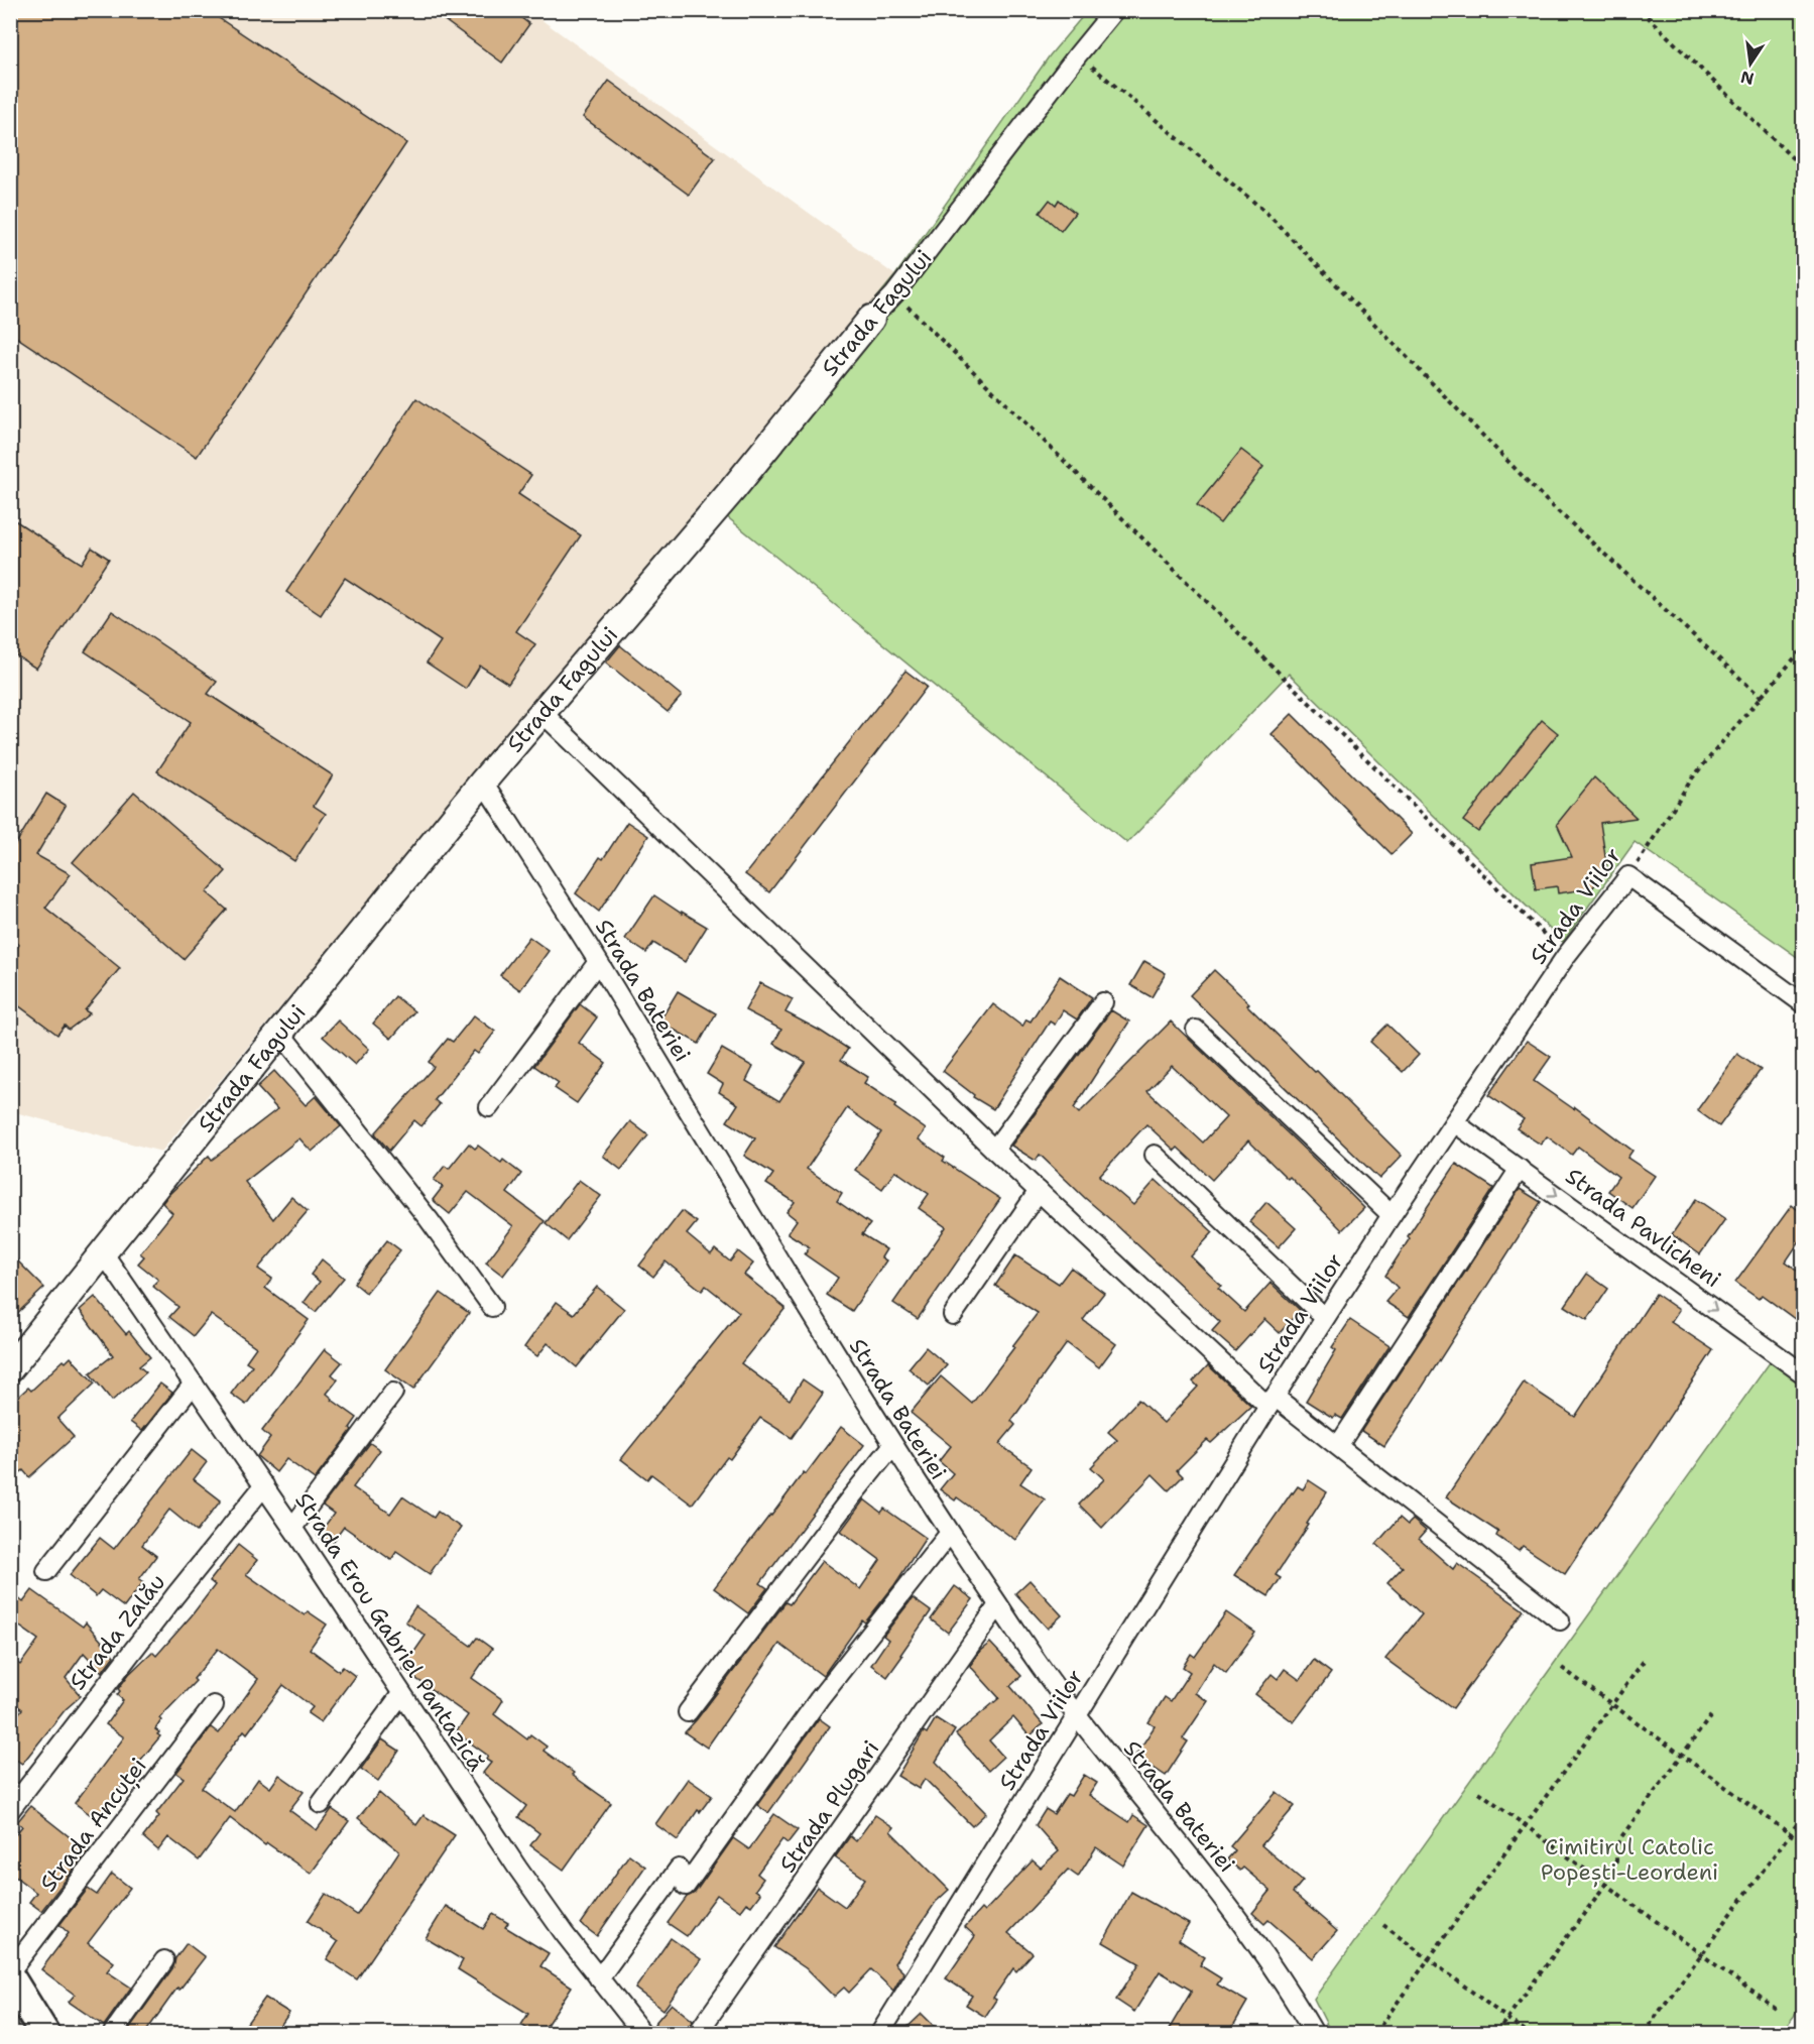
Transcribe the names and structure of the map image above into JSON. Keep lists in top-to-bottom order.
{
  "streets": {
    "street": [
      "Strada Fagului",
      "Strada Viilor",
      "Strada Bateriei",
      "Strada Pavlicheni",
      "Strada Zalău",
      "Strada Erou Gabriel Pantazică",
      "Strada Plugari",
      "Strada Ancuței"
    ]
  },
  "crossings": [
    ["Strada Fagului", "Strada Bateriei"],
    ["Strada Fagului", "Strada Erou Gabriel Pantazică"],
    ["Strada Viilor", "Strada Bateriei"],
    ["Strada Viilor", "Strada Pavlicheni"],
    ["Strada Bateriei", "Strada Plugari"],
    ["Strada Zalău", "Strada Erou Gabriel Pantazică"]
  ],
  "one_way": ["Strada Pavlicheni"],
  "parks": ["Cimitirul Catolic Popești-Leordeni"],
  "north": "bottom"
}
